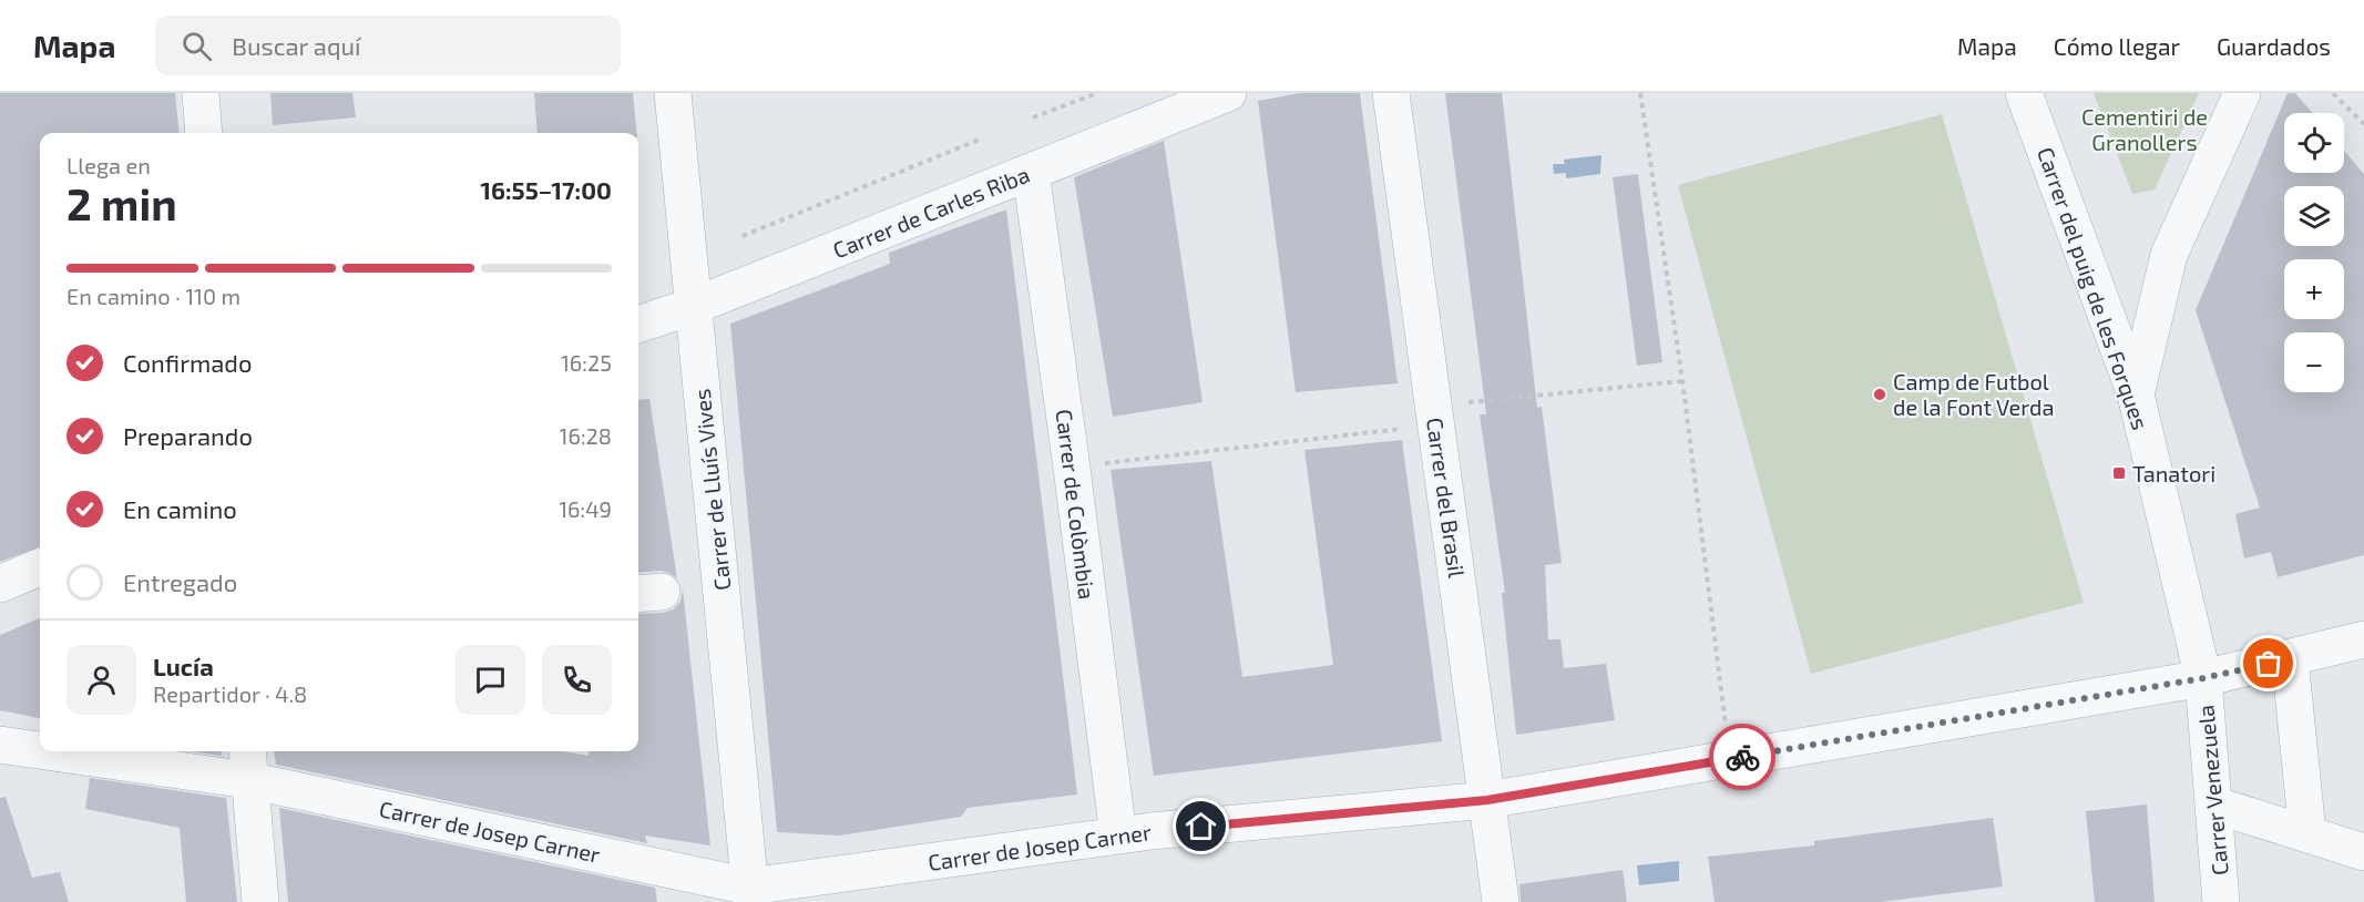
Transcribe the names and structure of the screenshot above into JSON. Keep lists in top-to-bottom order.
{
  "streets": {
    "street": [
      "Carrer de Carles Riba",
      "Carrer del puig de les Forques",
      "Carrer de Lluís Vives",
      "Carrer del Brasil",
      "Carrer de Colòmbia",
      "Carrer Venezuela",
      "Carrer de Josep Carner"
    ]
  },
  "crossings": [
    ["Carrer de Carles Riba", "Carrer de Lluís Vives"],
    ["Carrer de Carles Riba", "Carrer de Colòmbia"],
    ["Carrer del puig de les Forques", "Carrer Venezuela"],
    ["Carrer del puig de les Forques", "Carrer de Josep Carner"],
    ["Carrer de Lluís Vives", "Carrer de Josep Carner"],
    ["Carrer del Brasil", "Carrer de Josep Carner"],
    ["Carrer de Colòmbia", "Carrer de Josep Carner"],
    ["Carrer Venezuela", "Carrer de Josep Carner"]
  ],
  "parks": ["Cementiri de Granollers"],
  "places": {
    "other": ["Camp de Futbol de la Font Verda"],
    "transit": ["Tanatori"]
  },
  "page": {
    "header": "Mapa",
    "search": "Buscar aquí",
    "nav": ["Mapa", "Cómo llegar", "Guardados"],
    "map_buttons": ["+", "−"],
    "heading": ["2 min", "Llega en", "16:55–17:00"],
    "panel": ["Lucía", "Repartidor · 4.8"],
    "bar": "En camino · 110 m",
    "list": [
      ["Confirmado", "16:25"],
      ["Preparando", "16:28"],
      ["En camino", "16:49"],
      "Entregado"
    ]
  }
}
